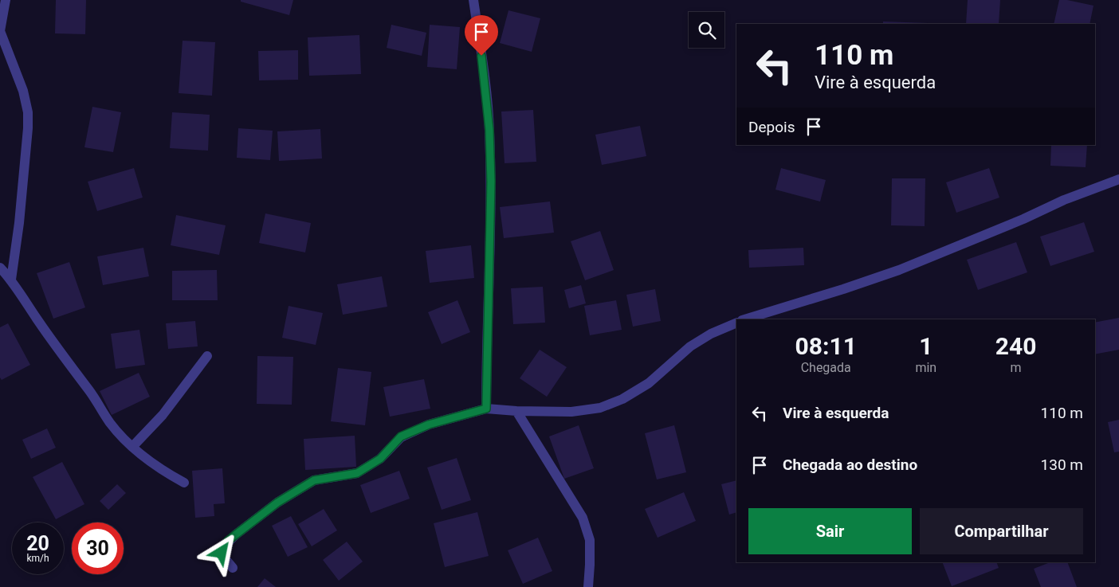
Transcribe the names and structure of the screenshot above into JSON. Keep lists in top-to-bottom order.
{
  "page": {
    "turn": ["110 m", "Vire à esquerda"],
    "then": "Depois",
    "eta": [
      "08:11",
      "Chegada",
      "1",
      "min",
      "240",
      "m"
    ],
    "list": [
      {
        "name": "Vire à esquerda",
        "value": "110 m"
      },
      {
        "name": "Chegada ao destino",
        "value": "130 m"
      }
    ],
    "buttons": ["Sair", "Compartilhar"],
    "speed": "20 km/h",
    "limit": "30"
  }
}
